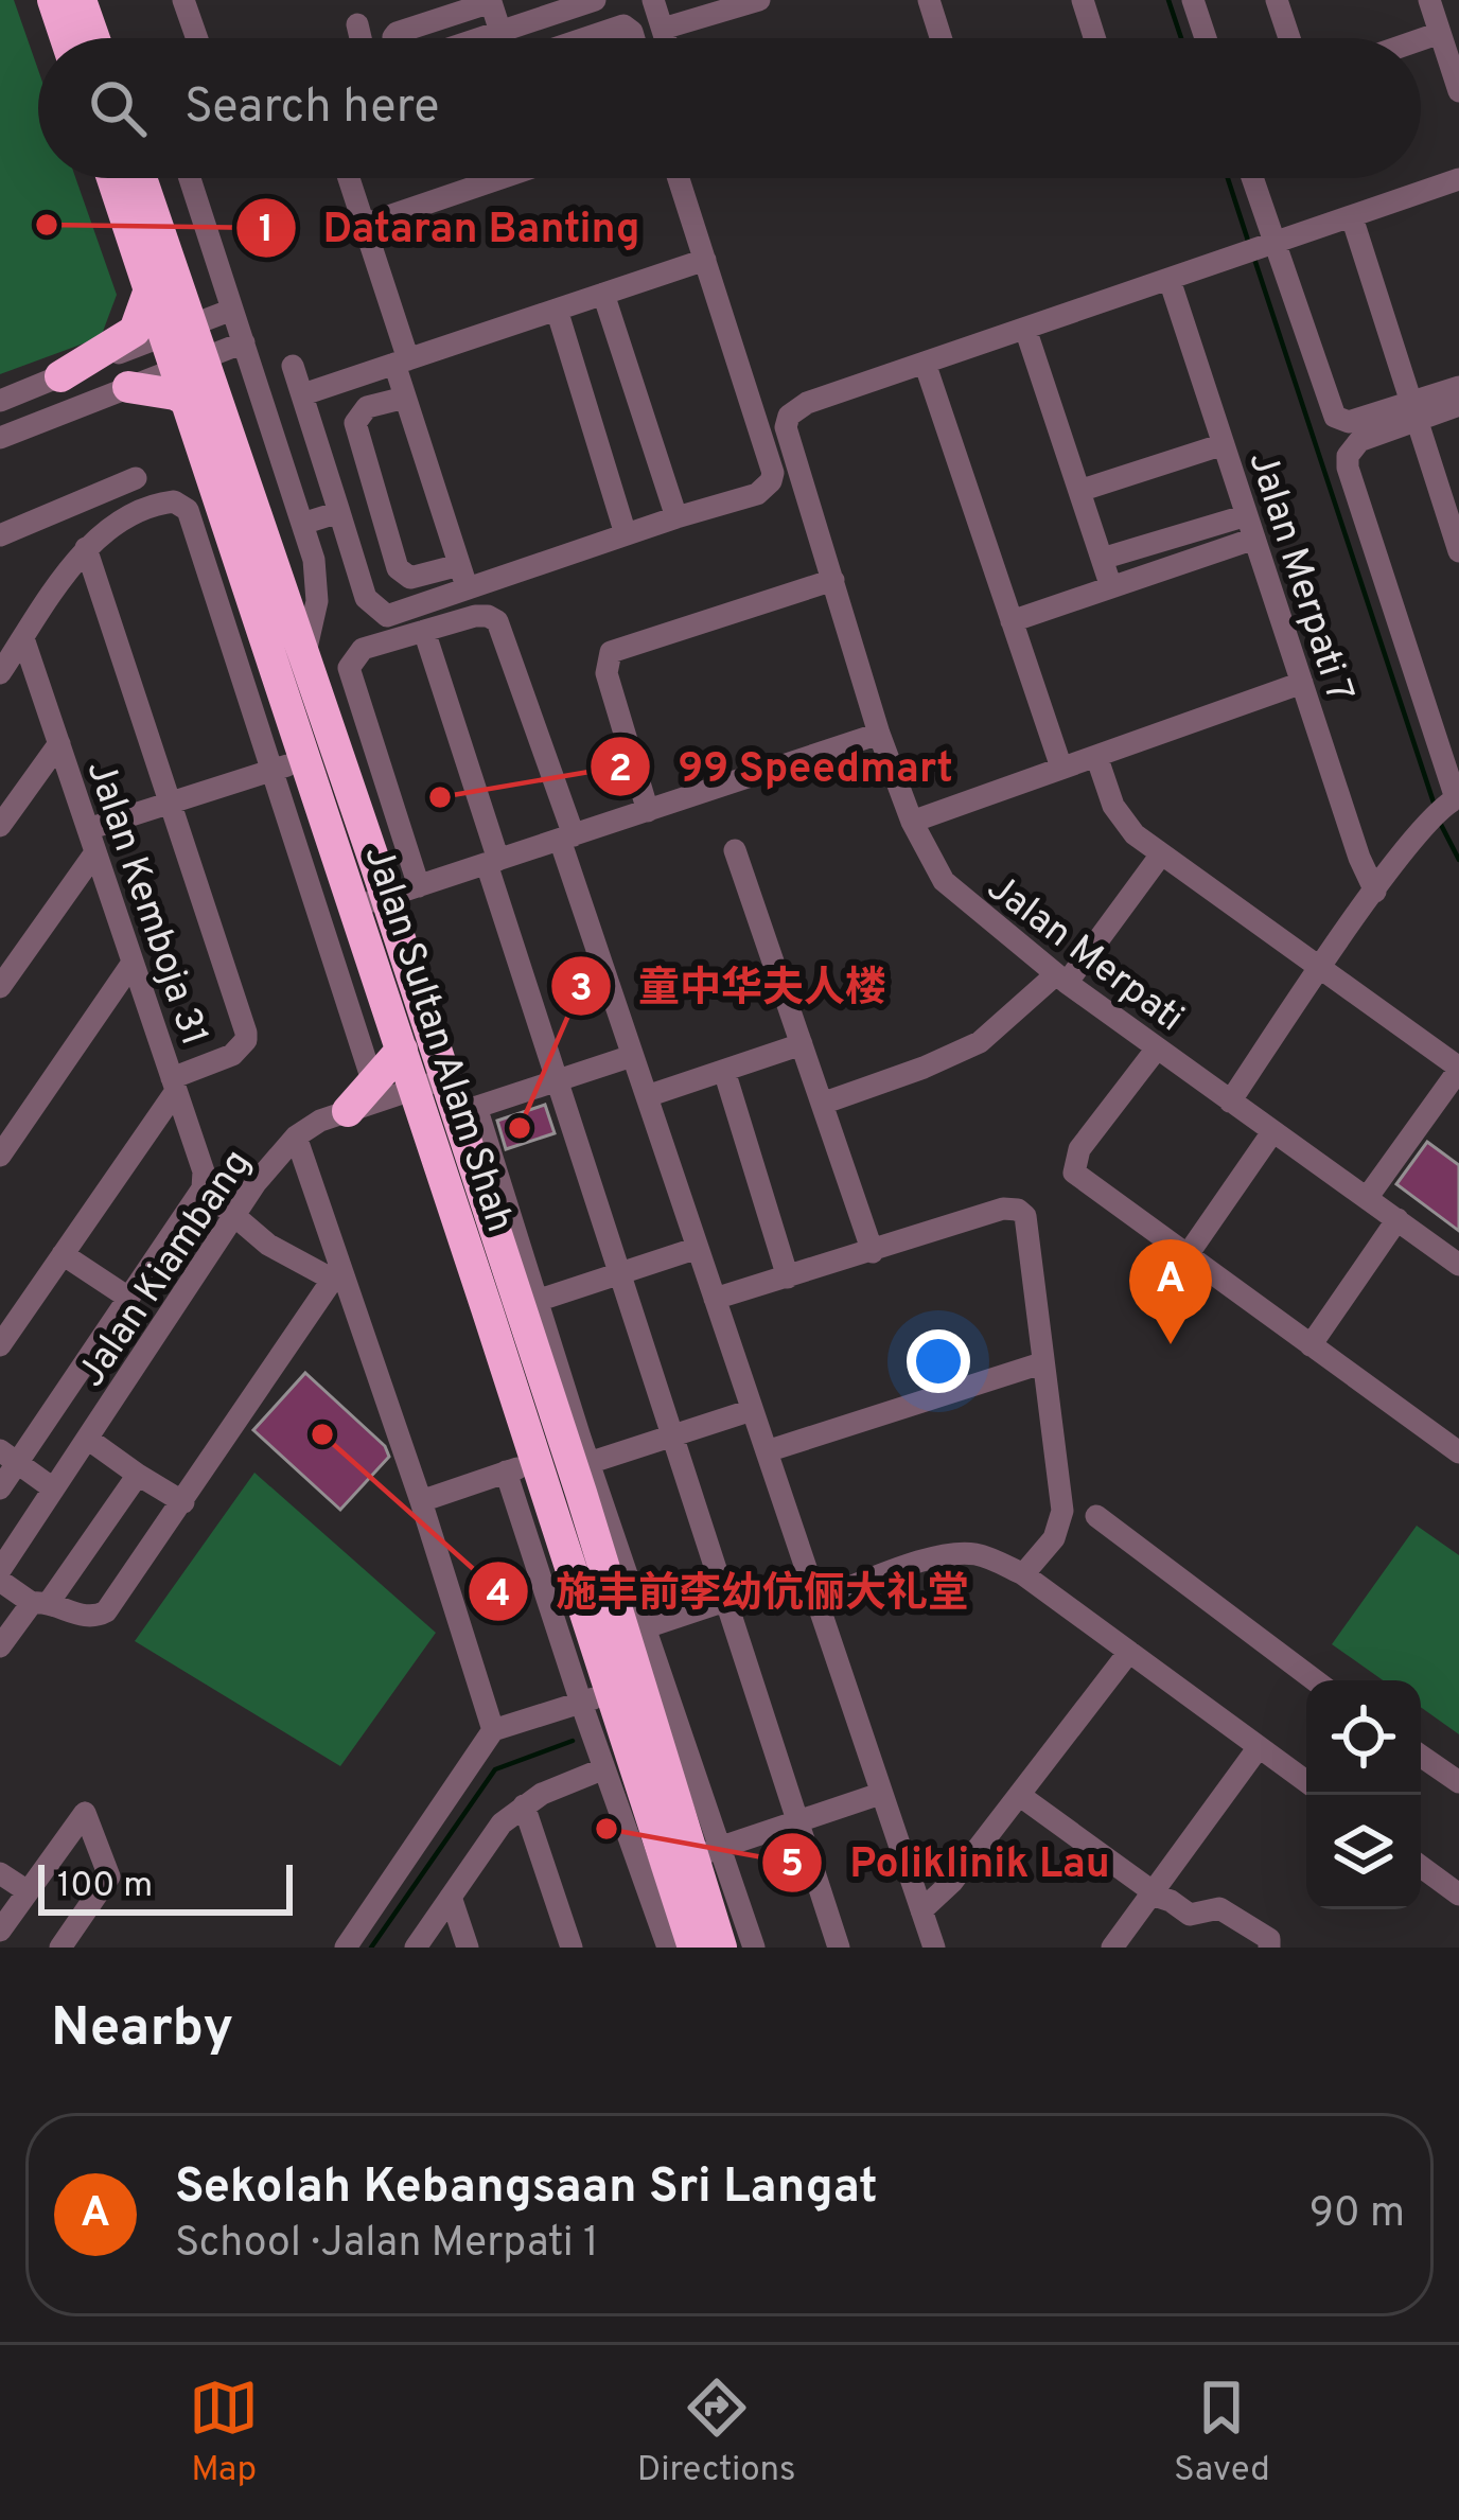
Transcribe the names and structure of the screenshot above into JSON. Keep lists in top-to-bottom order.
{
  "streets": {
    "highway": ["Jalan Sultan Alam Shah"],
    "street": [
      "Jalan Merpati 7",
      "Jalan Kemboja 31",
      "Jalan Merpati",
      "Jalan Kiambang"
    ]
  },
  "crossings": [
    ["Jalan Sultan Alam Shah", "Jalan Kiambang"]
  ],
  "places": [
    "Dataran Banting",
    "99 Speedmart",
    "童中华夫人楼",
    "施丰前·李幼伉俪大礼堂",
    "Poliklinik Lau"
  ],
  "scale_bar": "100 m",
  "page": {
    "search": "Search here",
    "pins": "A",
    "scale": "100 m",
    "heading": "Nearby",
    "list": [
      {
        "mark": "A",
        "name": "Sekolah Kebangsaan Sri Langat",
        "note": "School · Jalan Merpati 1",
        "value": "90 m"
      }
    ],
    "nav": ["Map", "Directions", "Saved"]
  }
}
